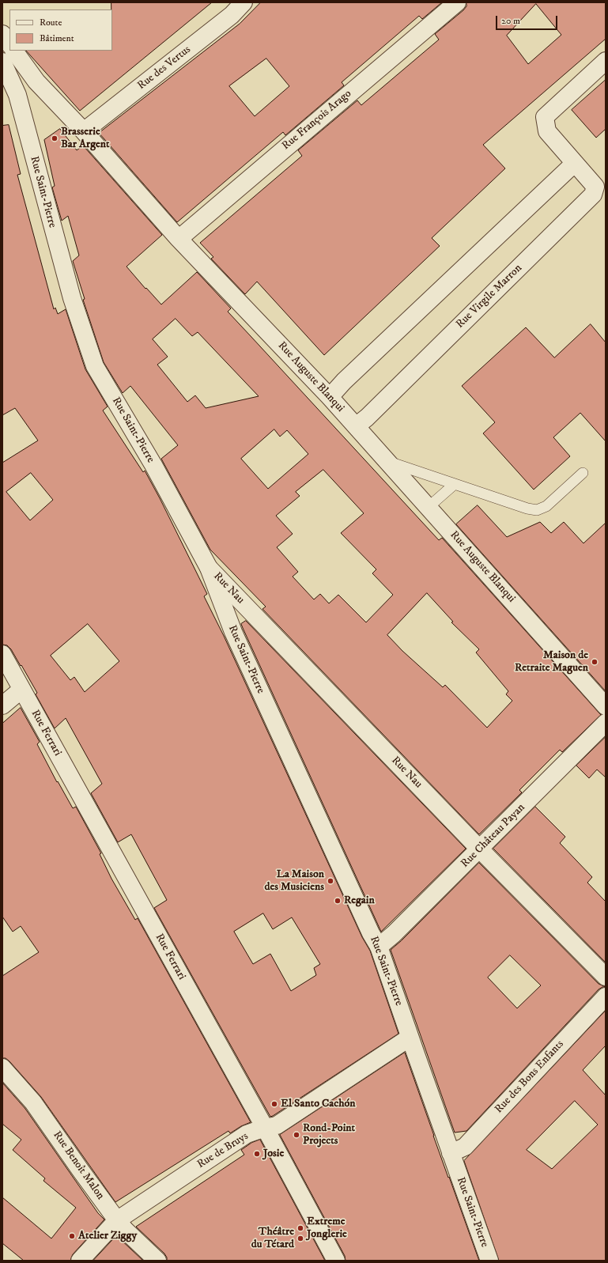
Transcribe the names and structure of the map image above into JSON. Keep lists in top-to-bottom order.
{
  "streets": {
    "street": [
      "Rue des Vertus",
      "Rue François Arago",
      "Rue Saint-Pierre",
      "Rue Virgile Marron",
      "Rue Auguste Blanqui",
      "Rue Nau",
      "Rue Ferrari",
      "Rue Château Payan",
      "Rue des Bons Enfants",
      "Rue de Bruys",
      "Rue Benoît Malon"
    ]
  },
  "crossings": [
    ["Rue des Vertus", "Rue Auguste Blanqui"],
    ["Rue François Arago", "Rue Auguste Blanqui"],
    ["Rue Saint-Pierre", "Rue Nau"],
    ["Rue Saint-Pierre", "Rue Château Payan"],
    ["Rue Saint-Pierre", "Rue des Bons Enfants"],
    ["Rue Saint-Pierre", "Rue de Bruys"],
    ["Rue Virgile Marron", "Rue Auguste Blanqui"],
    ["Rue Nau", "Rue Château Payan"],
    ["Rue Ferrari", "Rue de Bruys"],
    ["Rue de Bruys", "Rue Benoît Malon"]
  ],
  "places": [
    "Brasserie Bar Argent",
    "Maison de Retraite Maguen",
    "La Maison des Musiciens",
    "Regain",
    "El Santo Cachón",
    "Rond-Point Projects",
    "Josie",
    "Extreme Jonglerie",
    "Atelier Ziggy",
    "Théâtre du Tétard"
  ],
  "legend": ["Route", "Bâtiment"],
  "scale_bar": "20 m"
}
